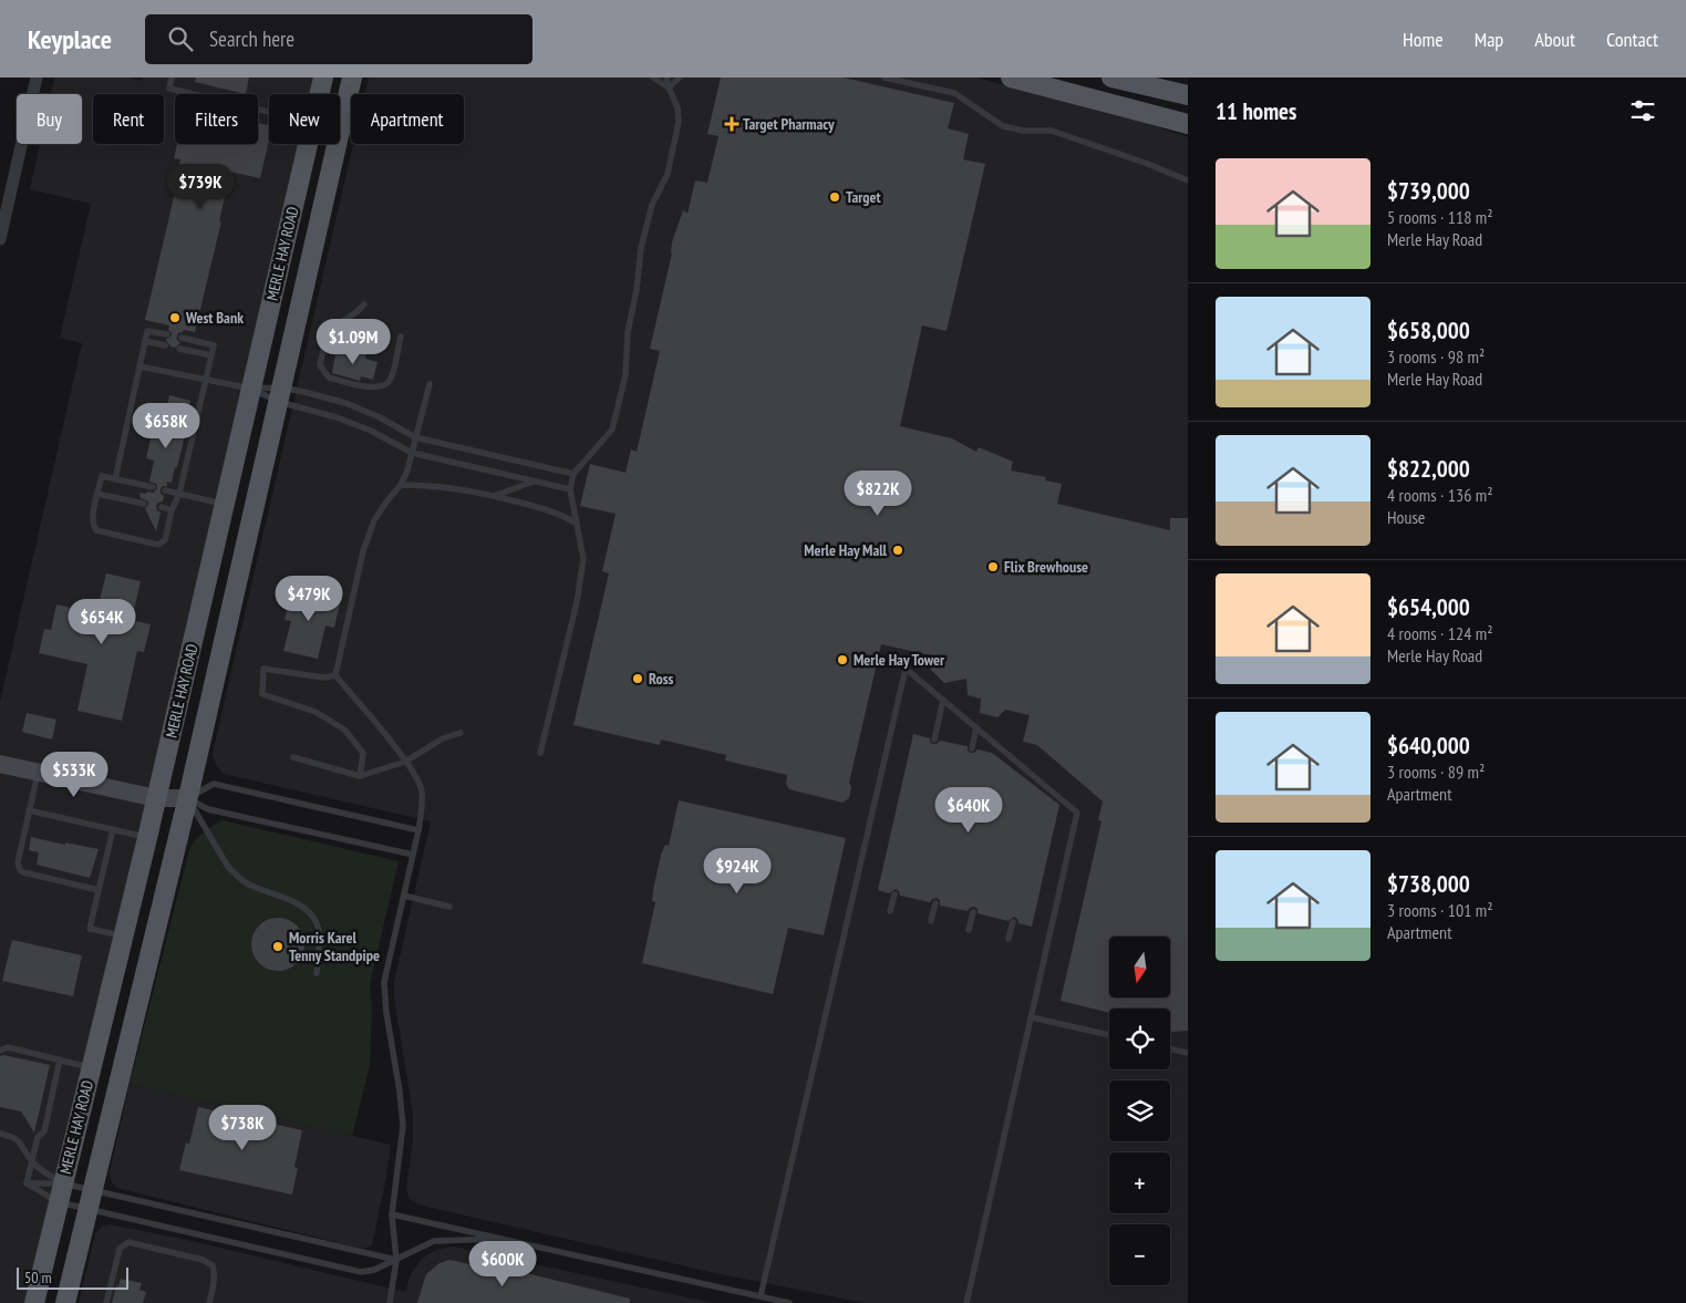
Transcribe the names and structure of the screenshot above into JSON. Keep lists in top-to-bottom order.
{
  "streets": {
    "main road": ["MERLE HAY ROAD"]
  },
  "places": {
    "health": ["Target Pharmacy"],
    "other": [
      "Target",
      "West Bank",
      "Merle Hay Mall",
      "Flix Brewhouse",
      "Merle Hay Tower",
      "Ross",
      "Morris Karel Tenny Standpipe"
    ]
  },
  "scale_bar": "50 m",
  "north": "bottom",
  "page": {
    "header": "Keyplace",
    "search": "Search here",
    "nav": [
      "Home",
      "Map",
      "About",
      "Contact"
    ],
    "heading": "11 homes",
    "chip": [
      "Buy",
      "Rent",
      "Filters",
      "New",
      "Apartment"
    ],
    "list": [
      {
        "name": "$739,000",
        "note": "5 rooms · 118 m² · Merle Hay Road"
      },
      {
        "name": "$658,000",
        "note": "3 rooms · 98 m² · Merle Hay Road"
      },
      {
        "name": "$822,000",
        "note": "4 rooms · 136 m² · House"
      },
      {
        "name": "$654,000",
        "note": "4 rooms · 124 m² · Merle Hay Road"
      },
      {
        "name": "$640,000",
        "note": "3 rooms · 89 m² · Apartment"
      },
      {
        "name": "$738,000",
        "note": "3 rooms · 101 m² · Apartment"
      }
    ],
    "price": [
      "$739K",
      "$1.09M",
      "$658K",
      "$822K",
      "$479K",
      "$654K",
      "$533K",
      "$640K",
      "$924K",
      "$738K",
      "$600K"
    ],
    "map_buttons": ["+", "−"],
    "scale": "50 m"
  }
}
